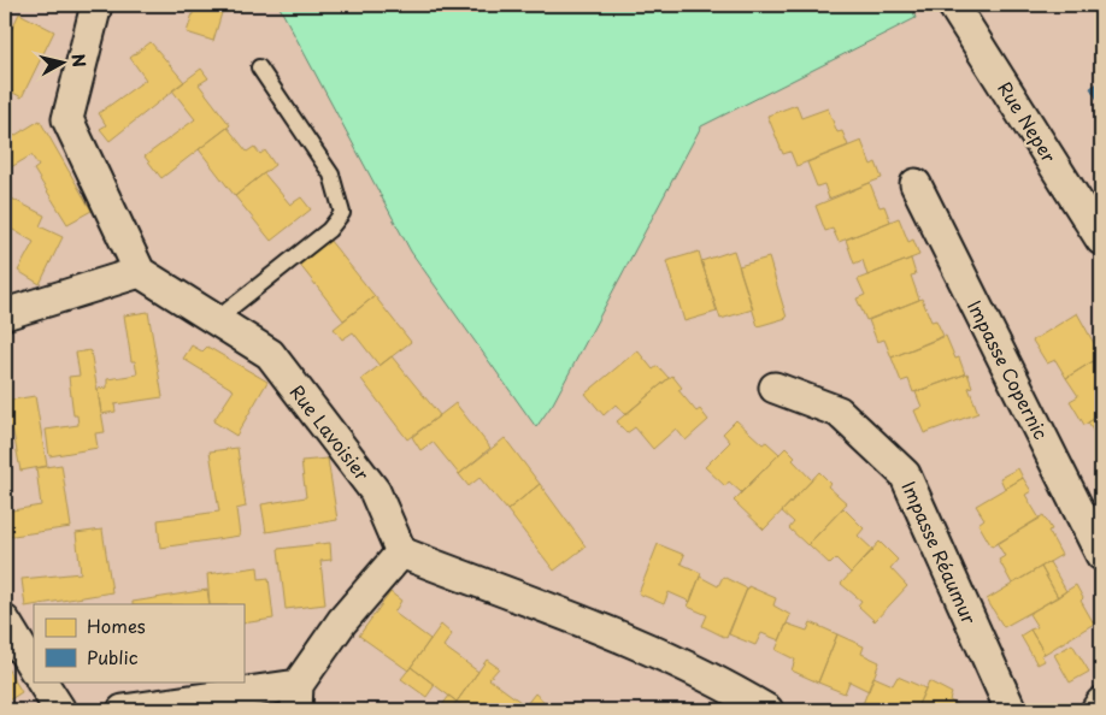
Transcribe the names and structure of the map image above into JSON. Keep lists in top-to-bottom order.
{
  "streets": {
    "street": [
      "Rue Neper",
      "Impasse Copernic",
      "Rue Lavoisier",
      "Impasse Réaumur"
    ]
  },
  "legend": ["Homes", "Public"],
  "north": "right"
}
